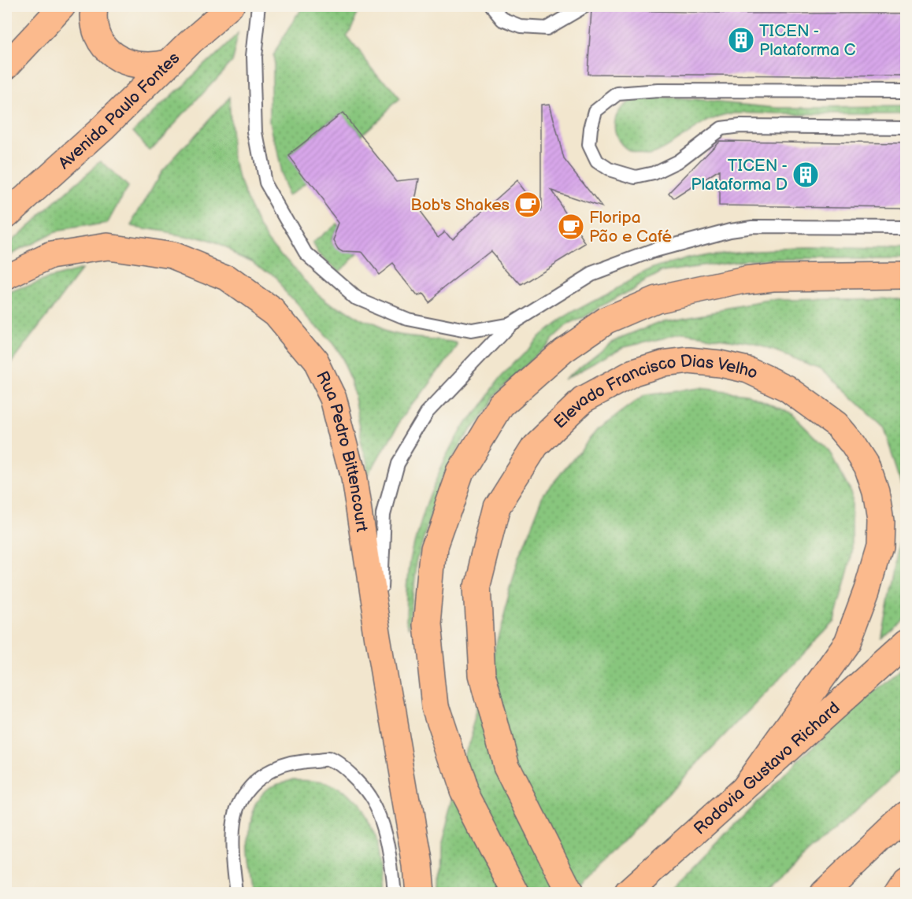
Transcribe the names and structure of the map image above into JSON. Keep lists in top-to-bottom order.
{
  "streets": {
    "main road": [
      "Avenida Paulo Fontes",
      "Elevado Francisco Dias Velho",
      "Rua Pedro Bittencourt",
      "Rodovia Gustavo Richard"
    ]
  },
  "crossings": [
    ["Elevado Francisco Dias Velho", "Rodovia Gustavo Richard"]
  ],
  "places": {
    "building": ["TICEN - Plataforma C", "TICEN - Plataforma D"],
    "cafe": ["Bob's Shakes", "Floripa Pão e Café"]
  }
}
